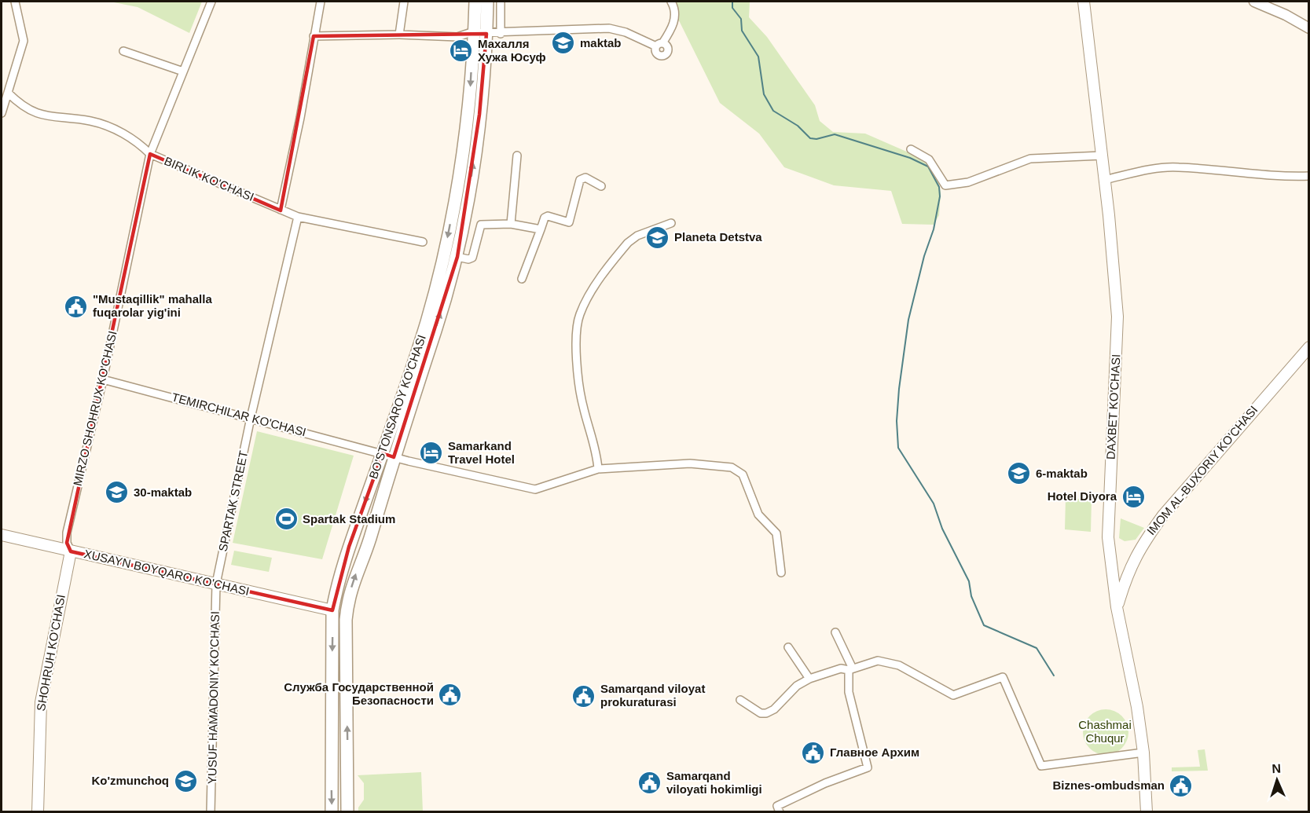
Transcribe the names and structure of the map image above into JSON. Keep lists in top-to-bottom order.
{
  "streets": {
    "main road": [
      "BO'STONSAROY KO'CHASI",
      "DAXBET KO'CHASI",
      "IMOM AL-BUXORIY KO'CHASI",
      "XUSAYN BOYQARO KO'CHASI",
      "SHOHRUH KO'CHASI"
    ],
    "street": [
      "BIRLIK KO'CHASI",
      "MIRZO SHOHRUX KO'CHASI",
      "TEMIRCHILAR KO'CHASI",
      "SPARTAK STREET",
      "YUSUF HAMADONIY KO'CHASI"
    ]
  },
  "crossings": [
    ["BIRLIK KO'CHASI", "MIRZO SHOHRUX KO'CHASI"],
    ["BIRLIK KO'CHASI", "SPARTAK STREET"],
    ["BO'STONSAROY KO'CHASI", "TEMIRCHILAR KO'CHASI"],
    ["BO'STONSAROY KO'CHASI", "XUSAYN BOYQARO KO'CHASI"],
    ["DAXBET KO'CHASI", "IMOM AL-BUXORIY KO'CHASI"],
    ["MIRZO SHOHRUX KO'CHASI", "TEMIRCHILAR KO'CHASI"],
    ["MIRZO SHOHRUX KO'CHASI", "XUSAYN BOYQARO KO'CHASI"],
    ["MIRZO SHOHRUX KO'CHASI", "SHOHRUH KO'CHASI"],
    ["TEMIRCHILAR KO'CHASI", "SPARTAK STREET"],
    ["SPARTAK STREET", "XUSAYN BOYQARO KO'CHASI"],
    ["SPARTAK STREET", "YUSUF HAMADONIY KO'CHASI"],
    ["XUSAYN BOYQARO KO'CHASI", "SHOHRUH KO'CHASI"],
    ["XUSAYN BOYQARO KO'CHASI", "YUSUF HAMADONIY KO'CHASI"]
  ],
  "parks": ["Chashmai Chuqur"],
  "places": {
    "school or university": [
      "maktab",
      "Planeta Detstva",
      "6-maktab",
      "30-maktab",
      "Ko'zmunchoq"
    ],
    "hotel": ["Махалля Хужа Юсуф", "Samarkand Travel Hotel", "Hotel Diyora"],
    "public building": [
      "\"Mustaqillik\" mahalla fuqarolar yig'ini",
      "Служба Государственной Безопасности",
      "Samarqand viloyat prokuraturasi",
      "Главное Архим",
      "Samarqand viloyati hokimligi",
      "Biznes-ombudsman"
    ],
    "sports": ["Spartak Stadium"]
  },
  "north": "top"
}
